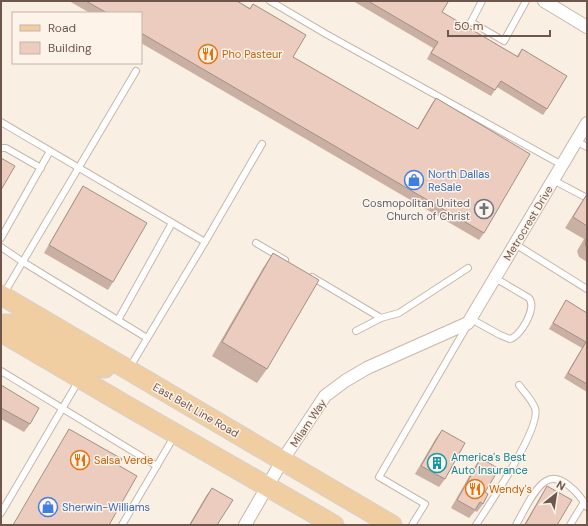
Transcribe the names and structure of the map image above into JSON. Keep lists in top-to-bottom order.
{
  "streets": {
    "main road": ["East Belt Line Road"],
    "street": ["Metrocrest Drive", "Milam Way"]
  },
  "crossings": [
    ["Metrocrest Drive", "Milam Way"],
    ["East Belt Line Road", "Milam Way"]
  ],
  "places": {
    "restaurant": ["Pho Pasteur", "Salsa Verde", "Wendy's"],
    "shop": ["North Dallas ReSale", "Sherwin-Williams"],
    "church": ["Cosmopolitan United Church of Christ"],
    "building": ["America's Best Auto Insurance"]
  },
  "legend": ["Road", "Building"],
  "scale_bar": "50 m",
  "north": "top right"
}
